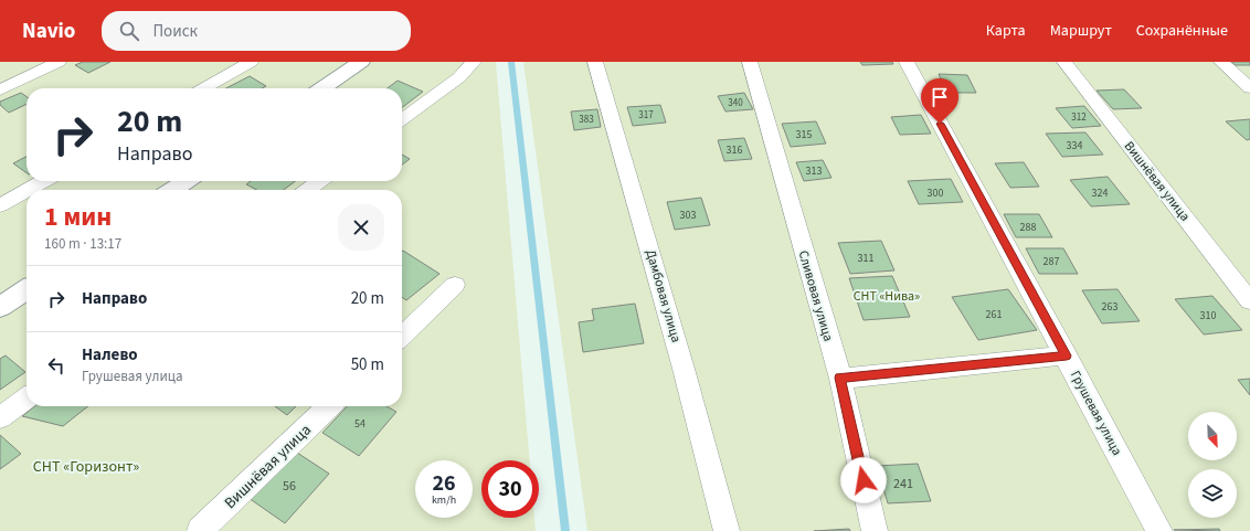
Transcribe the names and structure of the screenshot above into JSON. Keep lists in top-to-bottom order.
{
  "streets": {
    "street": [
      "Вишнёвая улица",
      "Дамбовая улица",
      "Сливовая улица",
      "Грушевая улица"
    ]
  },
  "parks": ["СНТ «Нива»", "СНТ «Горизонт»"],
  "house_numbers": [
    "340",
    "317",
    "312",
    "383",
    "315",
    "334",
    "316",
    "313",
    "300",
    "324",
    "303",
    "288",
    "311",
    "287",
    "263",
    "261",
    "310",
    "54",
    "241",
    "56"
  ],
  "north": "bottom right",
  "page": {
    "header": "Navio",
    "search": "Поиск",
    "nav": ["Карта", "Маршрут", "Сохранённые"],
    "turn": ["20 m", "Направо"],
    "heading": ["1 мин", "160 m · 13:17"],
    "list": [
      {
        "name": "Направо",
        "value": "20 m"
      },
      {
        "name": "Налево",
        "note": "Грушевая улица",
        "value": "50 m"
      }
    ],
    "speed": "26 km/h",
    "limit": "30"
  }
}
